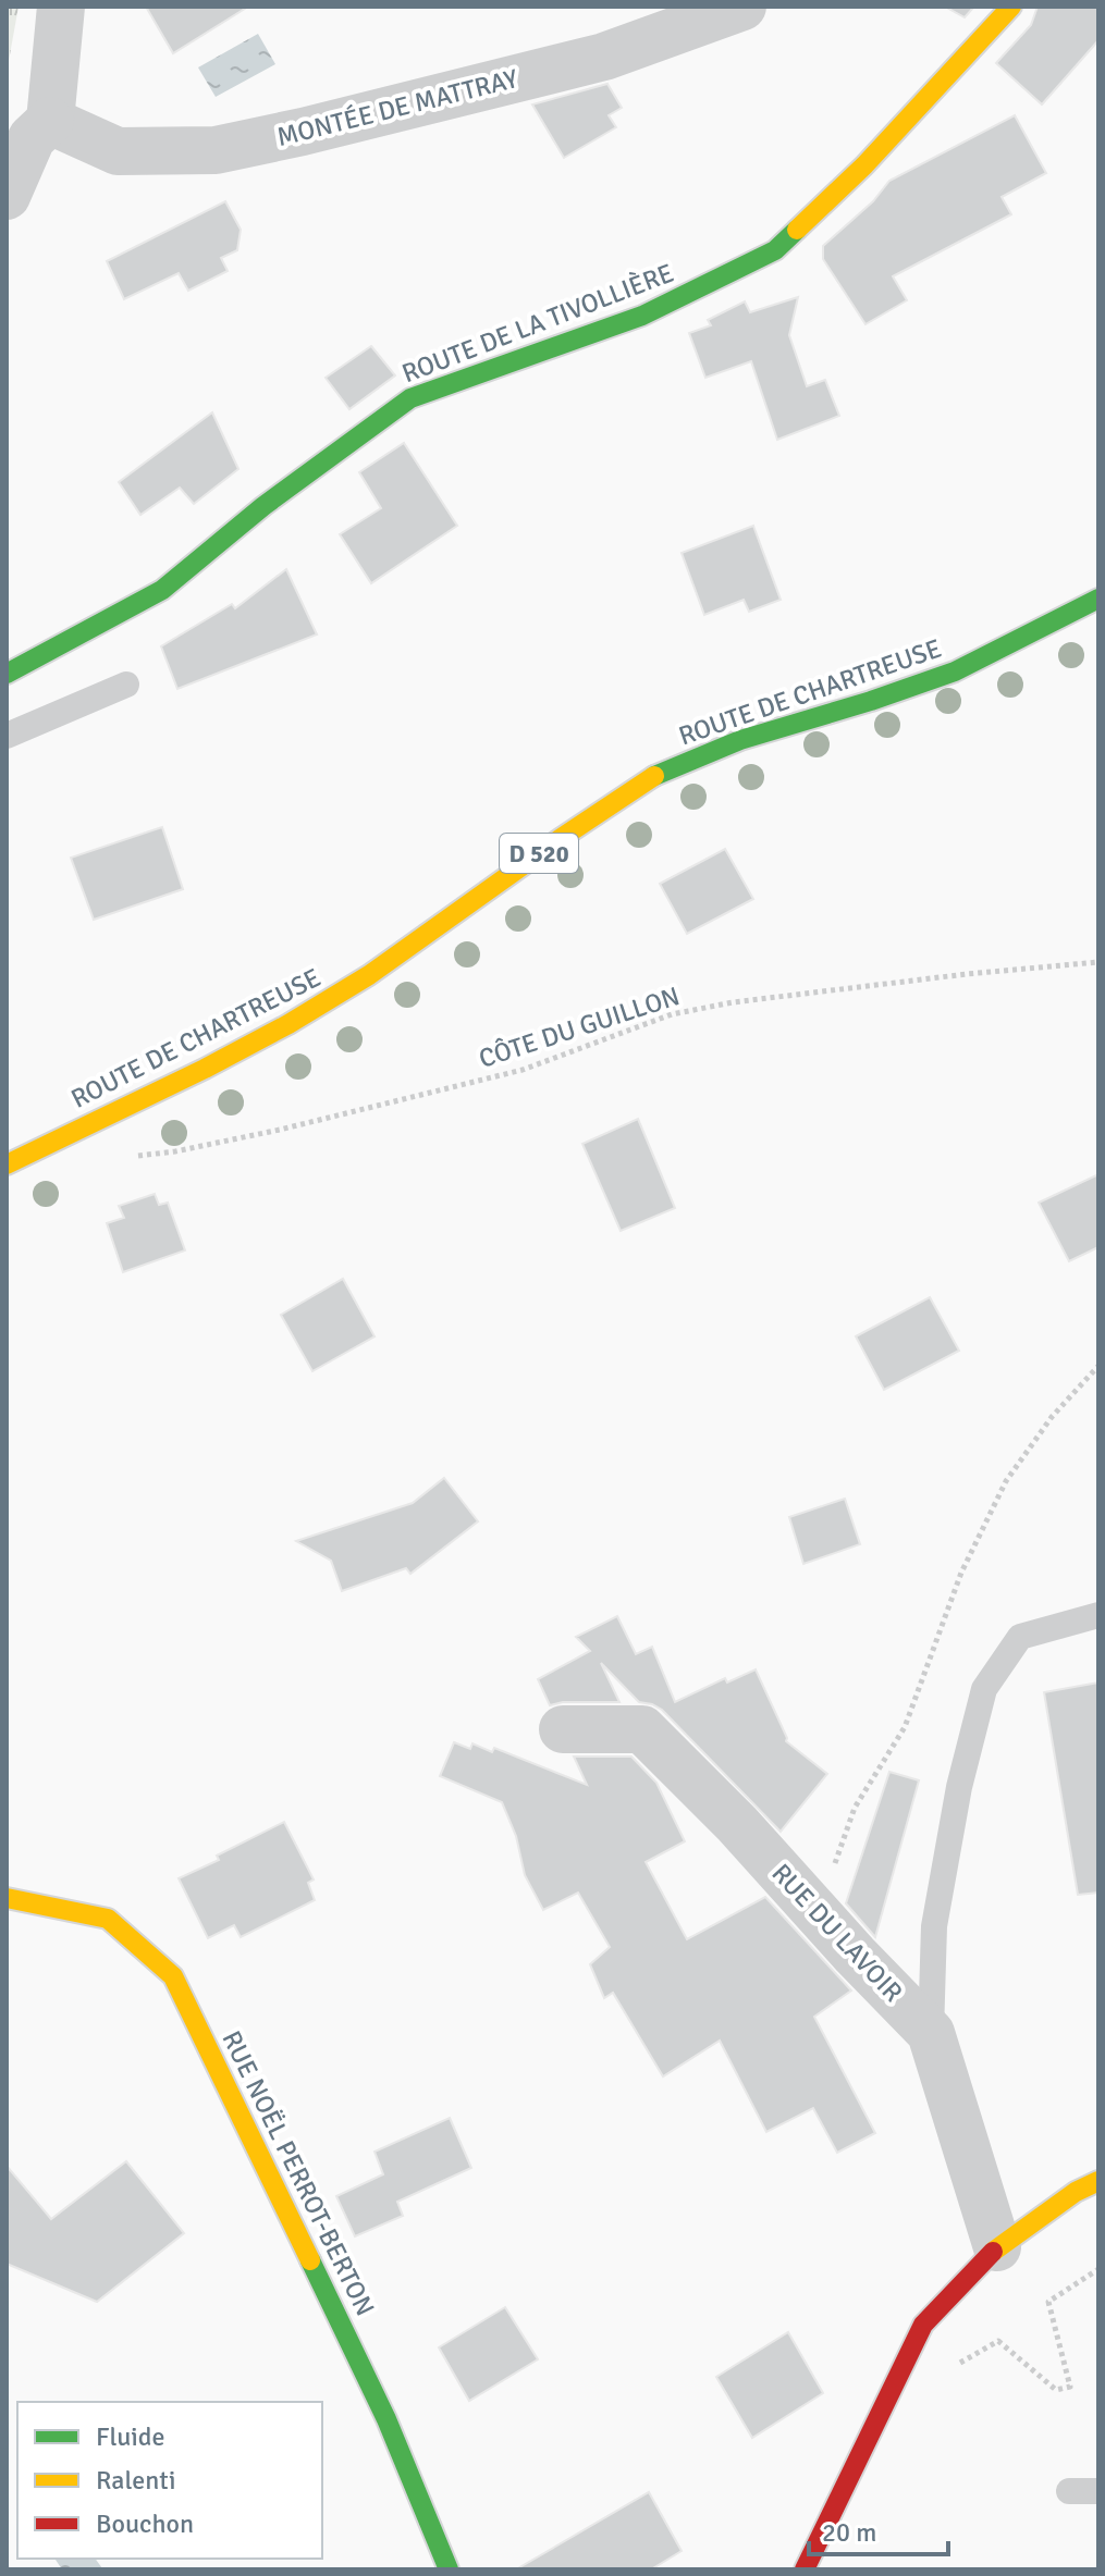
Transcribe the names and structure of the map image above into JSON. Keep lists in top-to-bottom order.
{
  "streets": {
    "street": [
      "MONTÉE DE MATTRAY",
      "ROUTE DE LA TIVOLLIÈRE",
      "ROUTE DE CHARTREUSE",
      "D 520",
      "RUE DU LAVOIR",
      "RUE NOËL PERROT-BERTON"
    ],
    "path": ["CÔTE DU GUILLON"]
  },
  "crossings": [
    ["ROUTE DE CHARTREUSE", "CÔTE DU GUILLON"]
  ],
  "legend": ["Fluide", "Ralenti", "Bouchon"],
  "scale_bar": "20 m"
}
